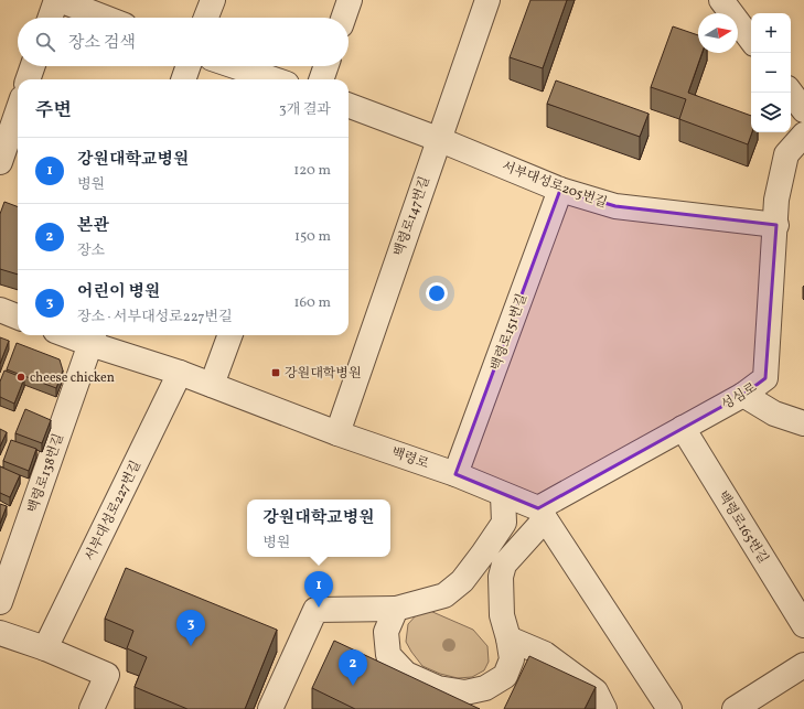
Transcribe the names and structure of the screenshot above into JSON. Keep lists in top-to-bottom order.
{
  "streets": {
    "street": [
      "서부대성로205번길",
      "백령로147번길",
      "백령로151번길",
      "성심로",
      "백령로",
      "백령로138번길",
      "서부대성로227번길",
      "백령로165번길"
    ]
  },
  "crossings": [
    ["서부대성로205번길", "백령로147번길"],
    ["서부대성로205번길", "백령로151번길"],
    ["서부대성로205번길", "성심로"],
    ["백령로147번길", "백령로"],
    ["백령로151번길", "백령로"],
    ["성심로", "백령로"],
    ["성심로", "백령로165번길"],
    ["백령로", "백령로138번길"],
    ["백령로", "서부대성로227번길"]
  ],
  "places": {
    "transit": ["강원대학병원"],
    "other": ["cheese chicken"]
  },
  "north": "right",
  "page": {
    "map_buttons": ["+", "−"],
    "search": "장소 검색",
    "heading": ["주변", "3개 결과"],
    "list": [
      {
        "mark": "1",
        "name": "강원대학교병원",
        "note": "병원",
        "value": "120 m"
      },
      {
        "mark": "2",
        "name": "본관",
        "note": "장소",
        "value": "150 m"
      },
      {
        "mark": "3",
        "name": "어린이 병원",
        "note": "장소 · 서부대성로227번길",
        "value": "160 m"
      }
    ],
    "popup": ["강원대학교병원", "병원"],
    "pins": ["1", "3", "2"]
  }
}
